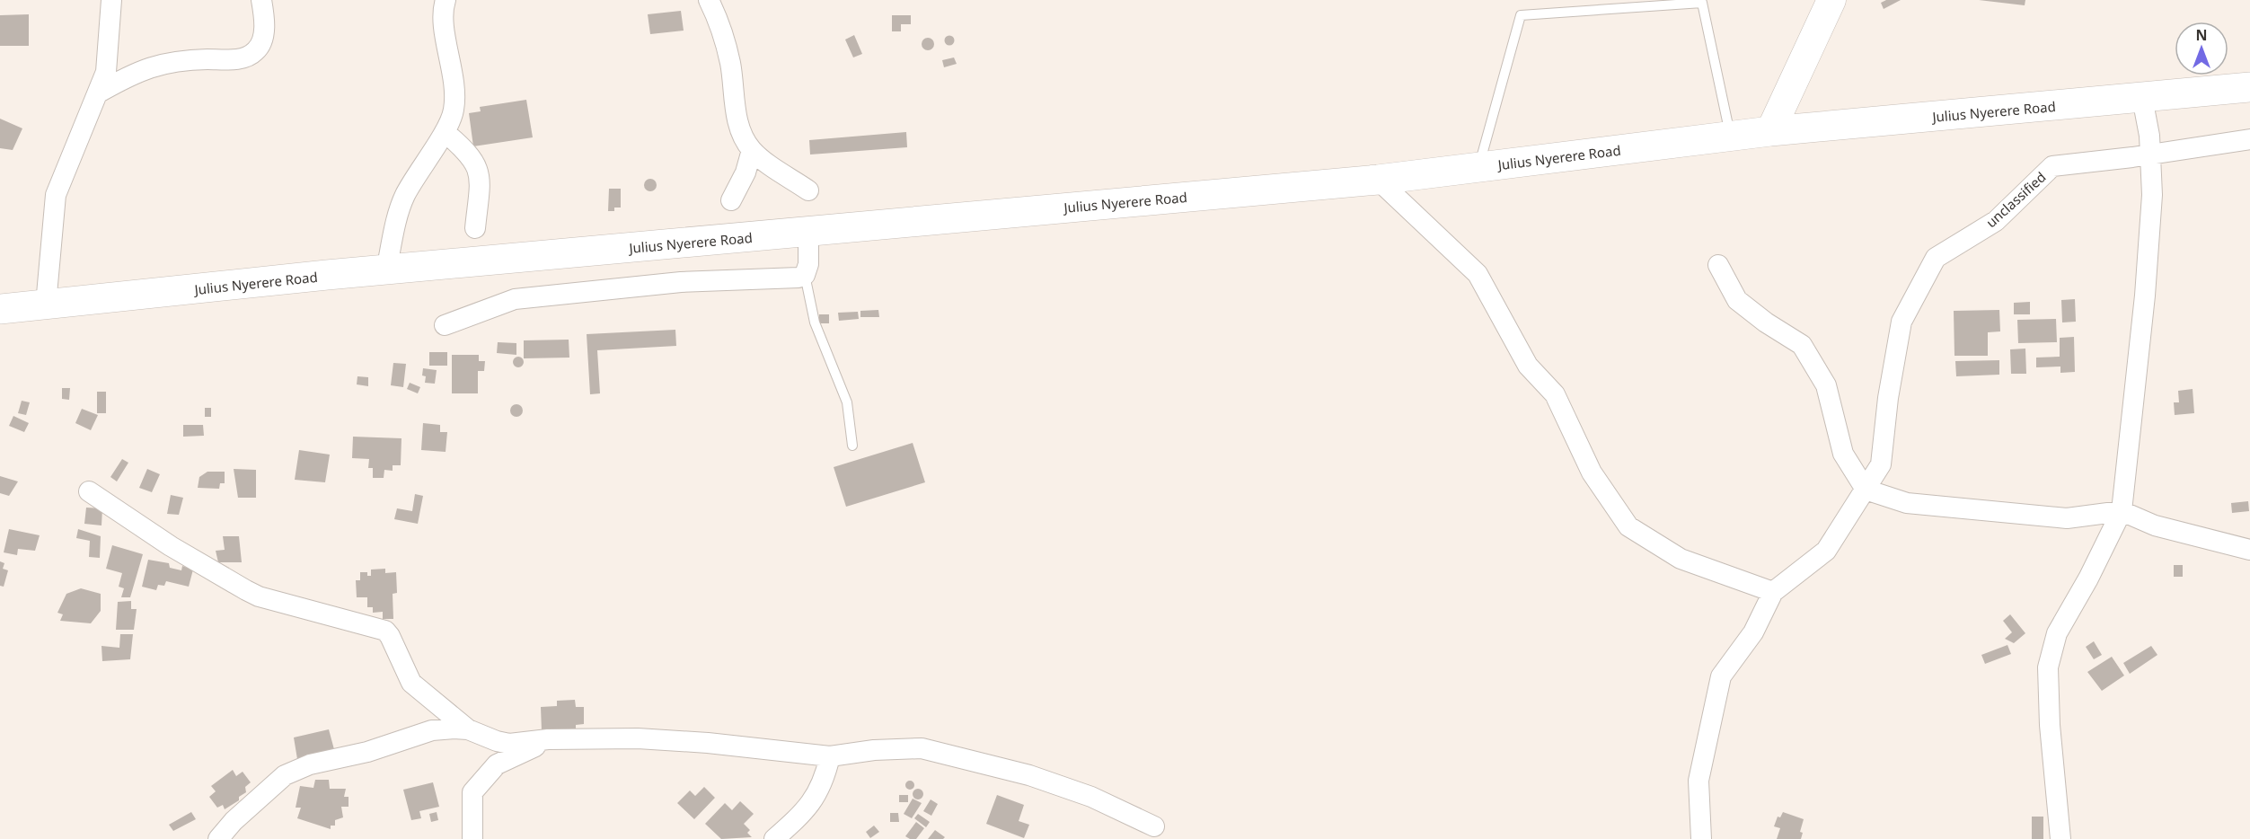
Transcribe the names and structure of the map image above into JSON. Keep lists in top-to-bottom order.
{
  "streets": {
    "highway": ["Julius Nyerere Road"],
    "street": ["unclassified"]
  },
  "north": "top"
}
